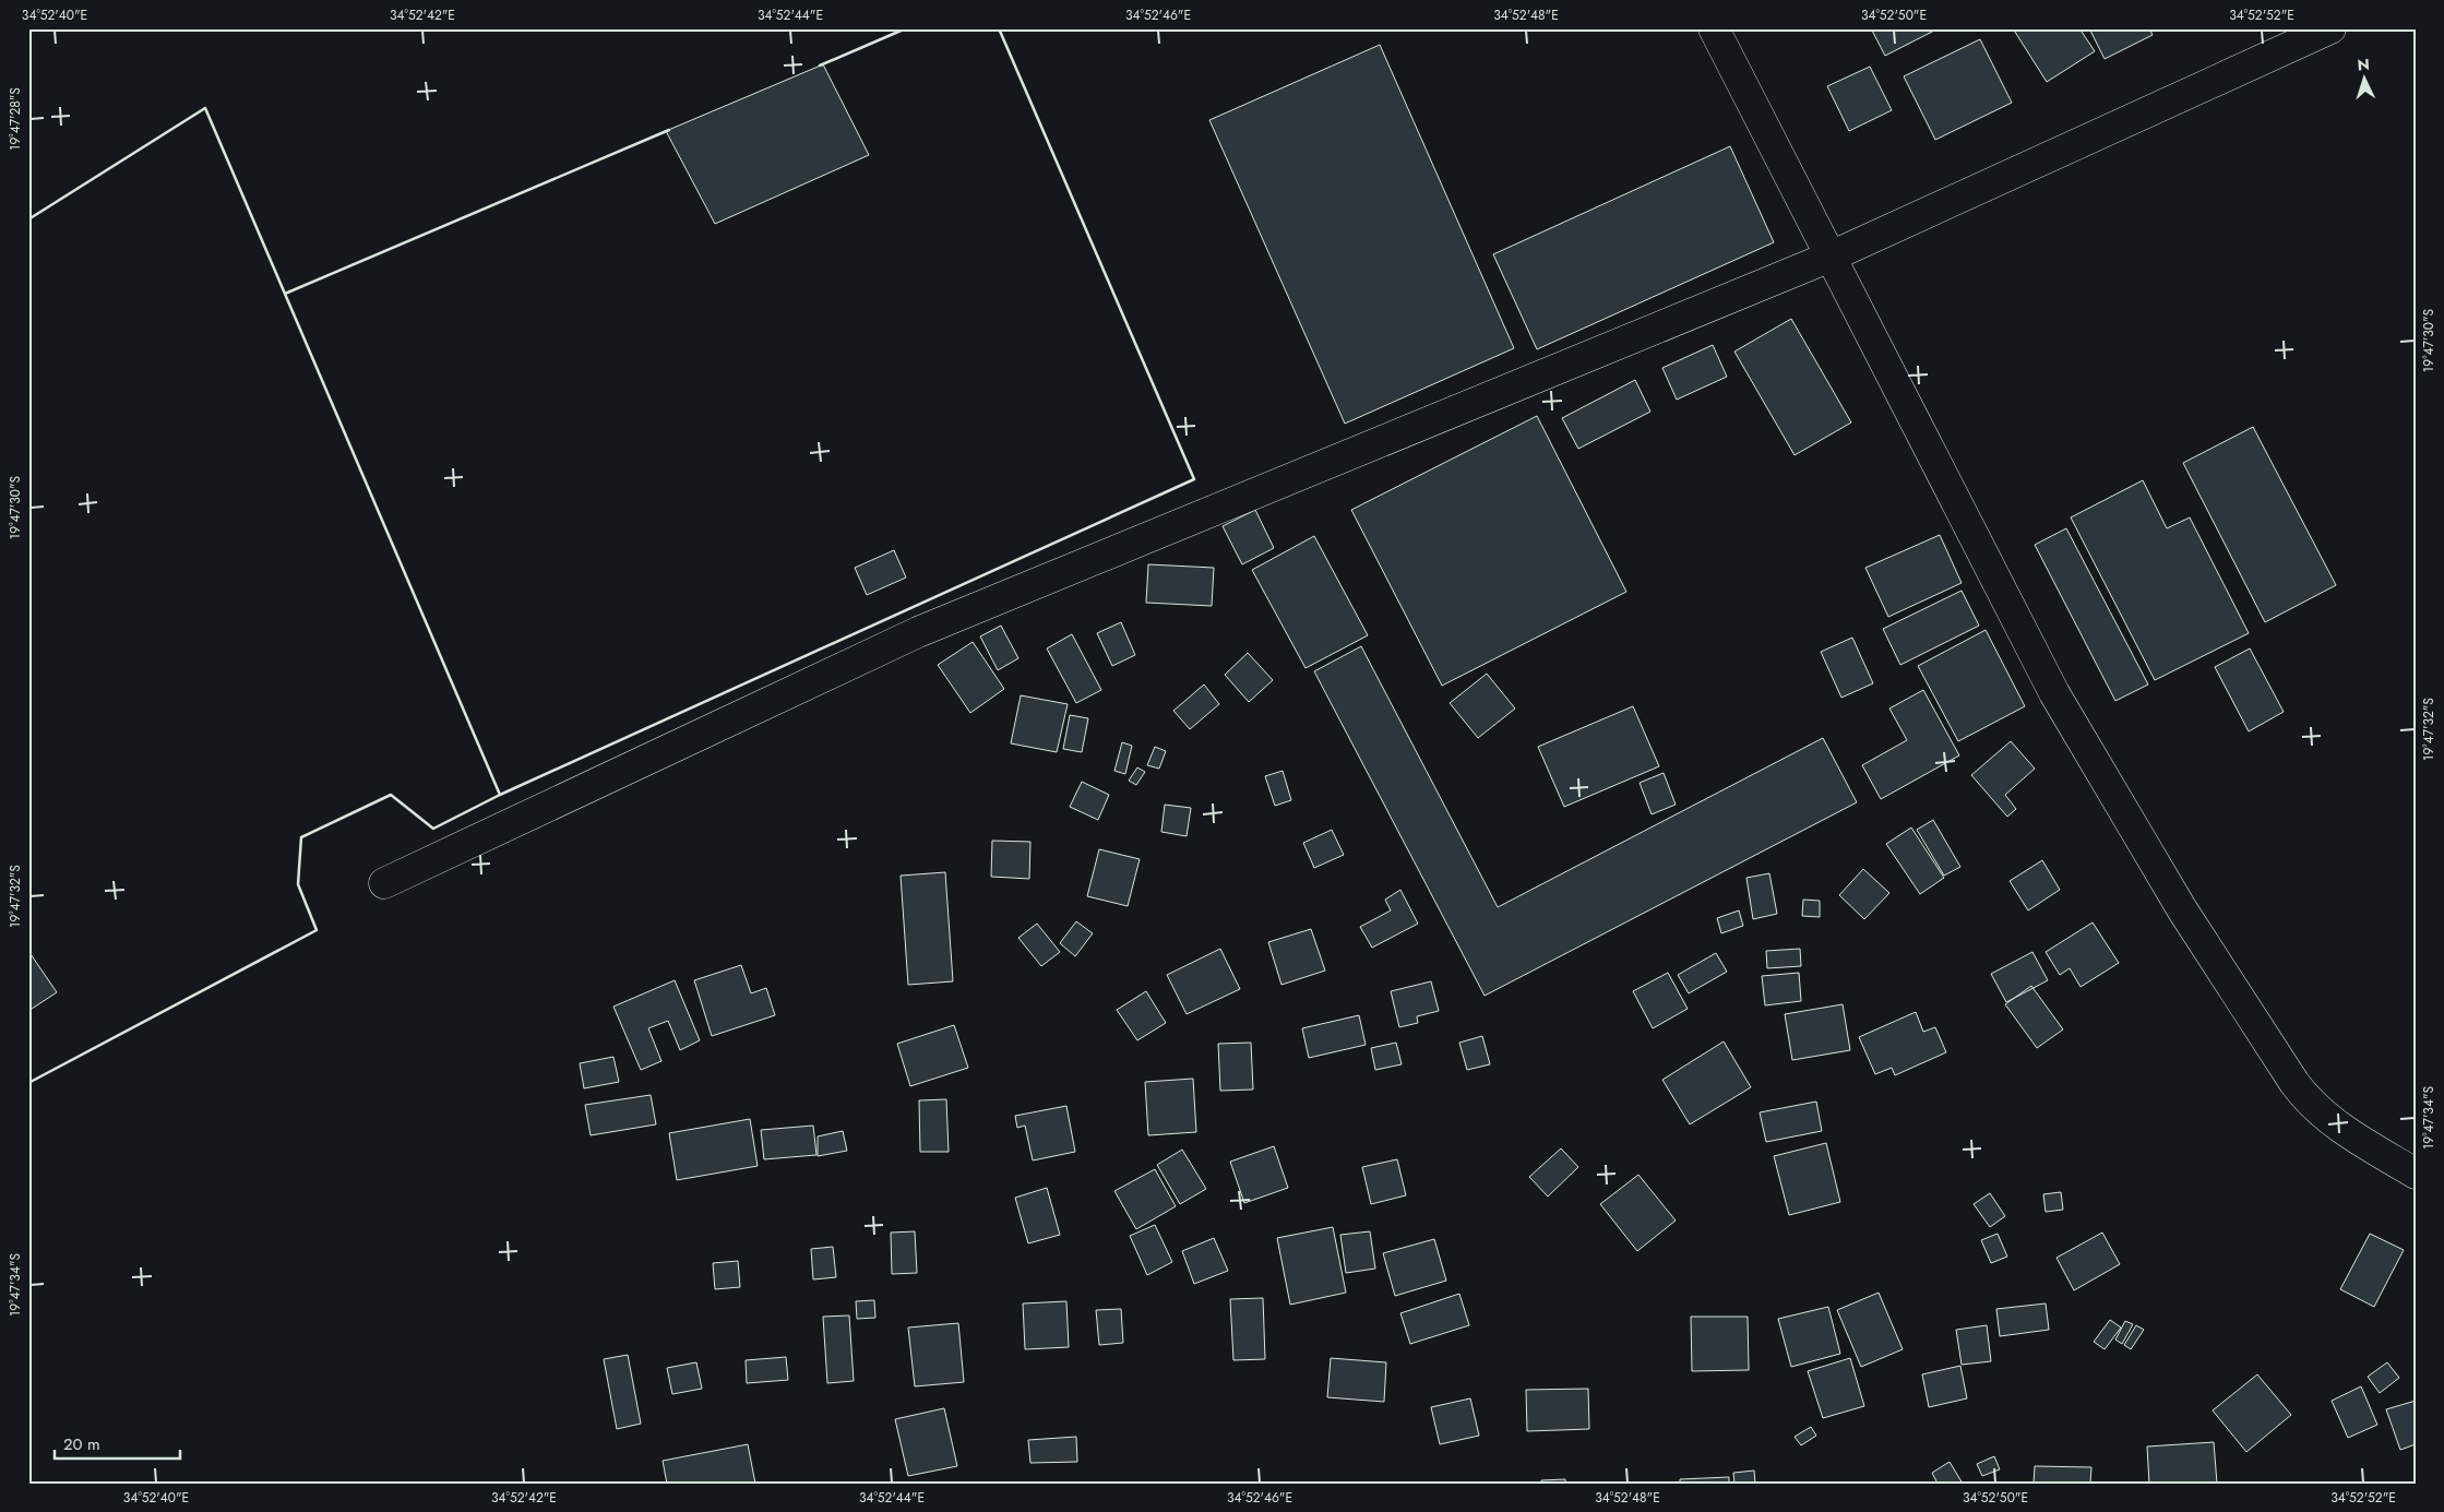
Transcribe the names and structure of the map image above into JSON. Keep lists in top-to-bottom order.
{
  "scale_bar": "20 m",
  "north": "top",
  "coordinates": [
    "34°52'40\"E",
    "34°52'42\"E",
    "34°52'44\"E",
    "34°52'46\"E",
    "34°52'48\"E",
    "34°52'50\"E",
    "34°52'52\"E",
    "19°47'28\"S",
    "19°47'30\"S",
    "19°47'32\"S",
    "19°47'34\"S"
  ]
}
